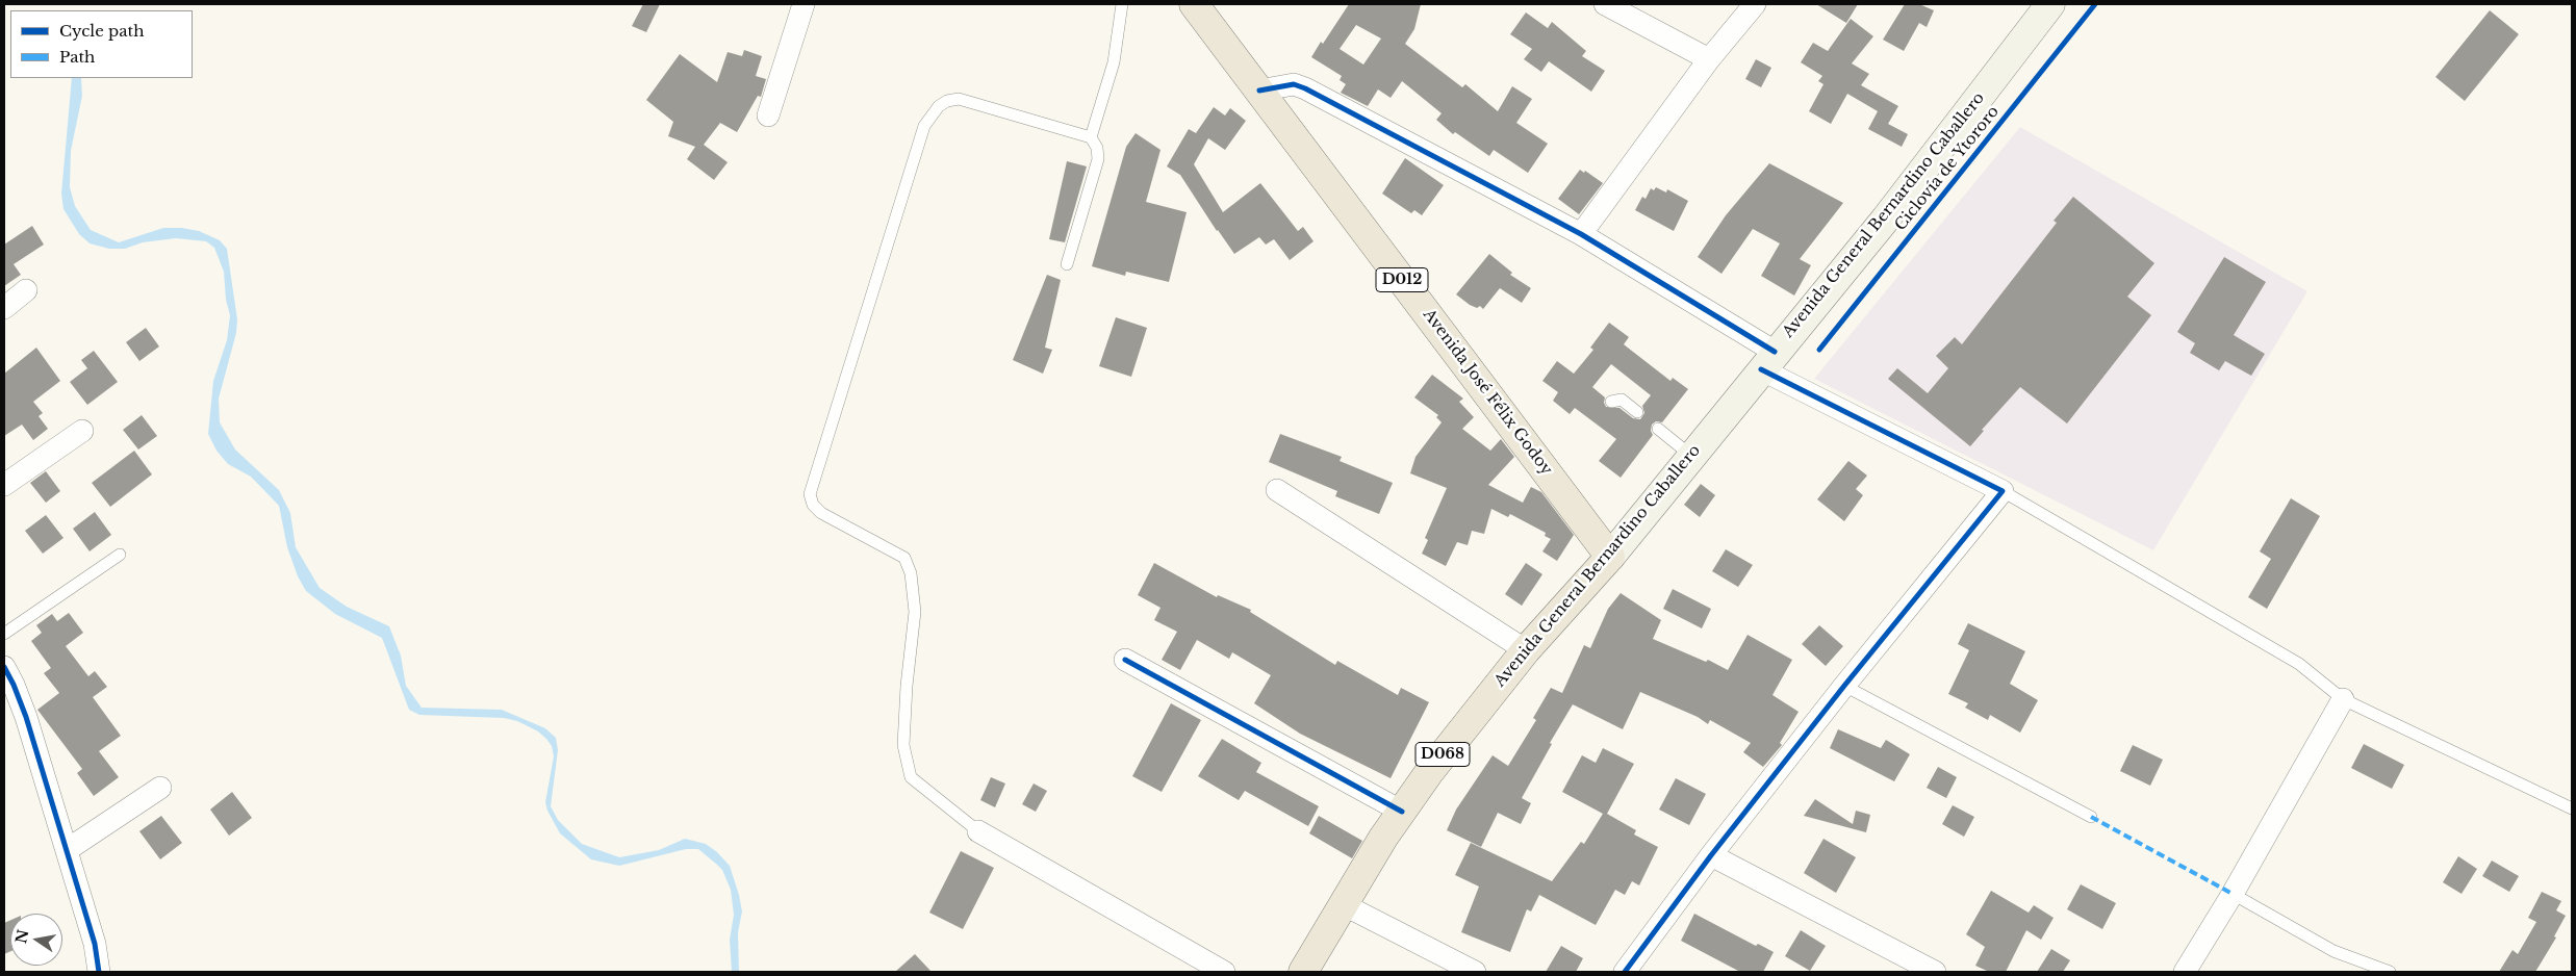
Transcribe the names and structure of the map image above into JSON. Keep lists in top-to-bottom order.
{
  "streets": {
    "main road": [
      "Avenida General Bernardino Caballero",
      "D012",
      "Avenida José Félix Godoy",
      "D068"
    ],
    "cycle path": ["Ciclovía de Ytororo"]
  },
  "crossings": [
    ["Avenida General Bernardino Caballero", "Avenida José Félix Godoy"]
  ],
  "legend": ["Cycle path", "Path"],
  "north": "left"
}
